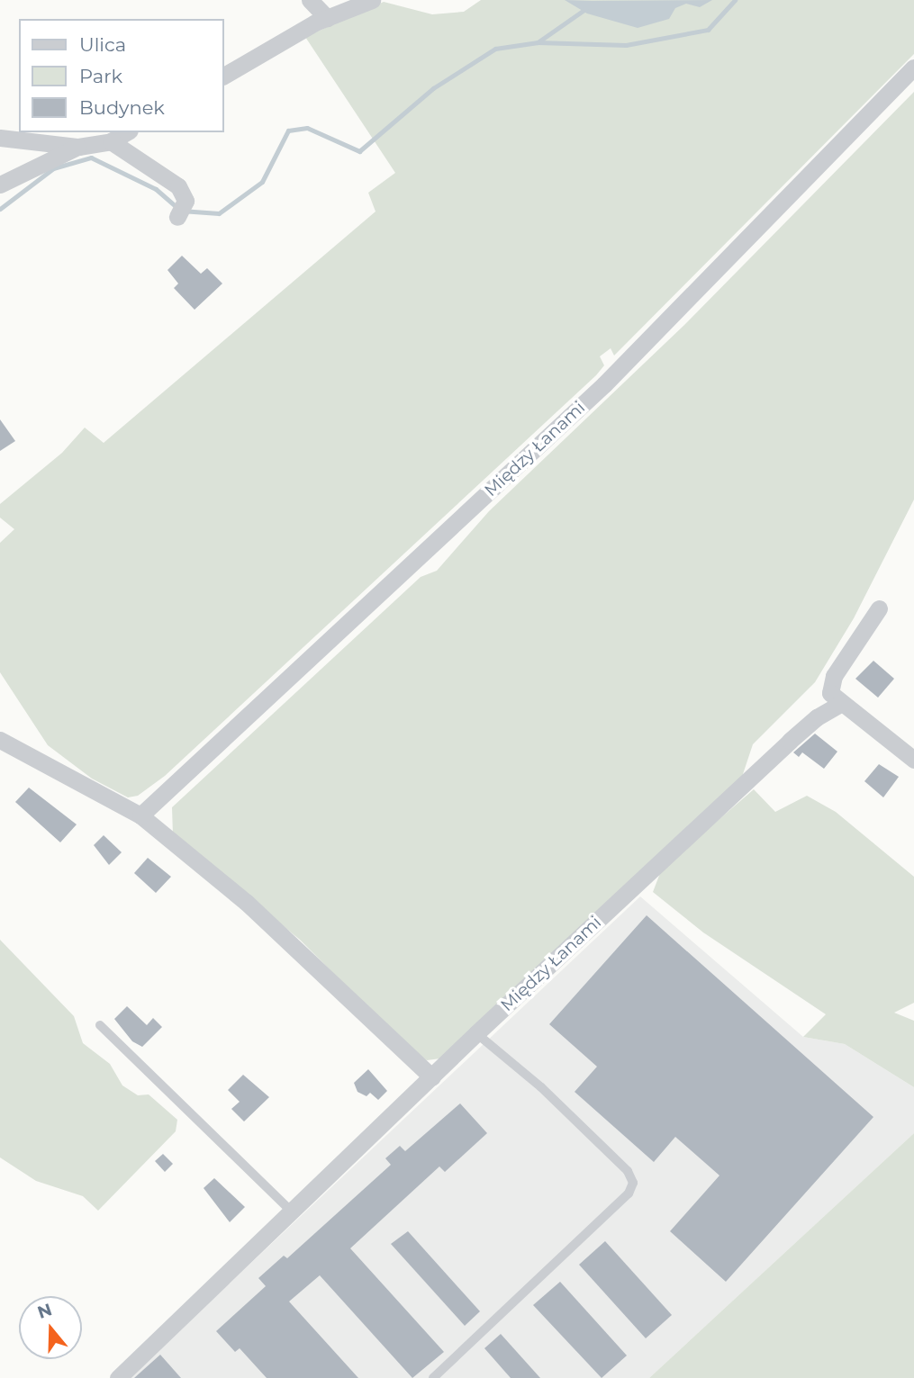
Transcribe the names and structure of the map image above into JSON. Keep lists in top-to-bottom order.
{
  "streets": {
    "street": ["Między Łanami"]
  },
  "legend": ["Ulica", "Park", "Budynek"],
  "north": "top"
}
